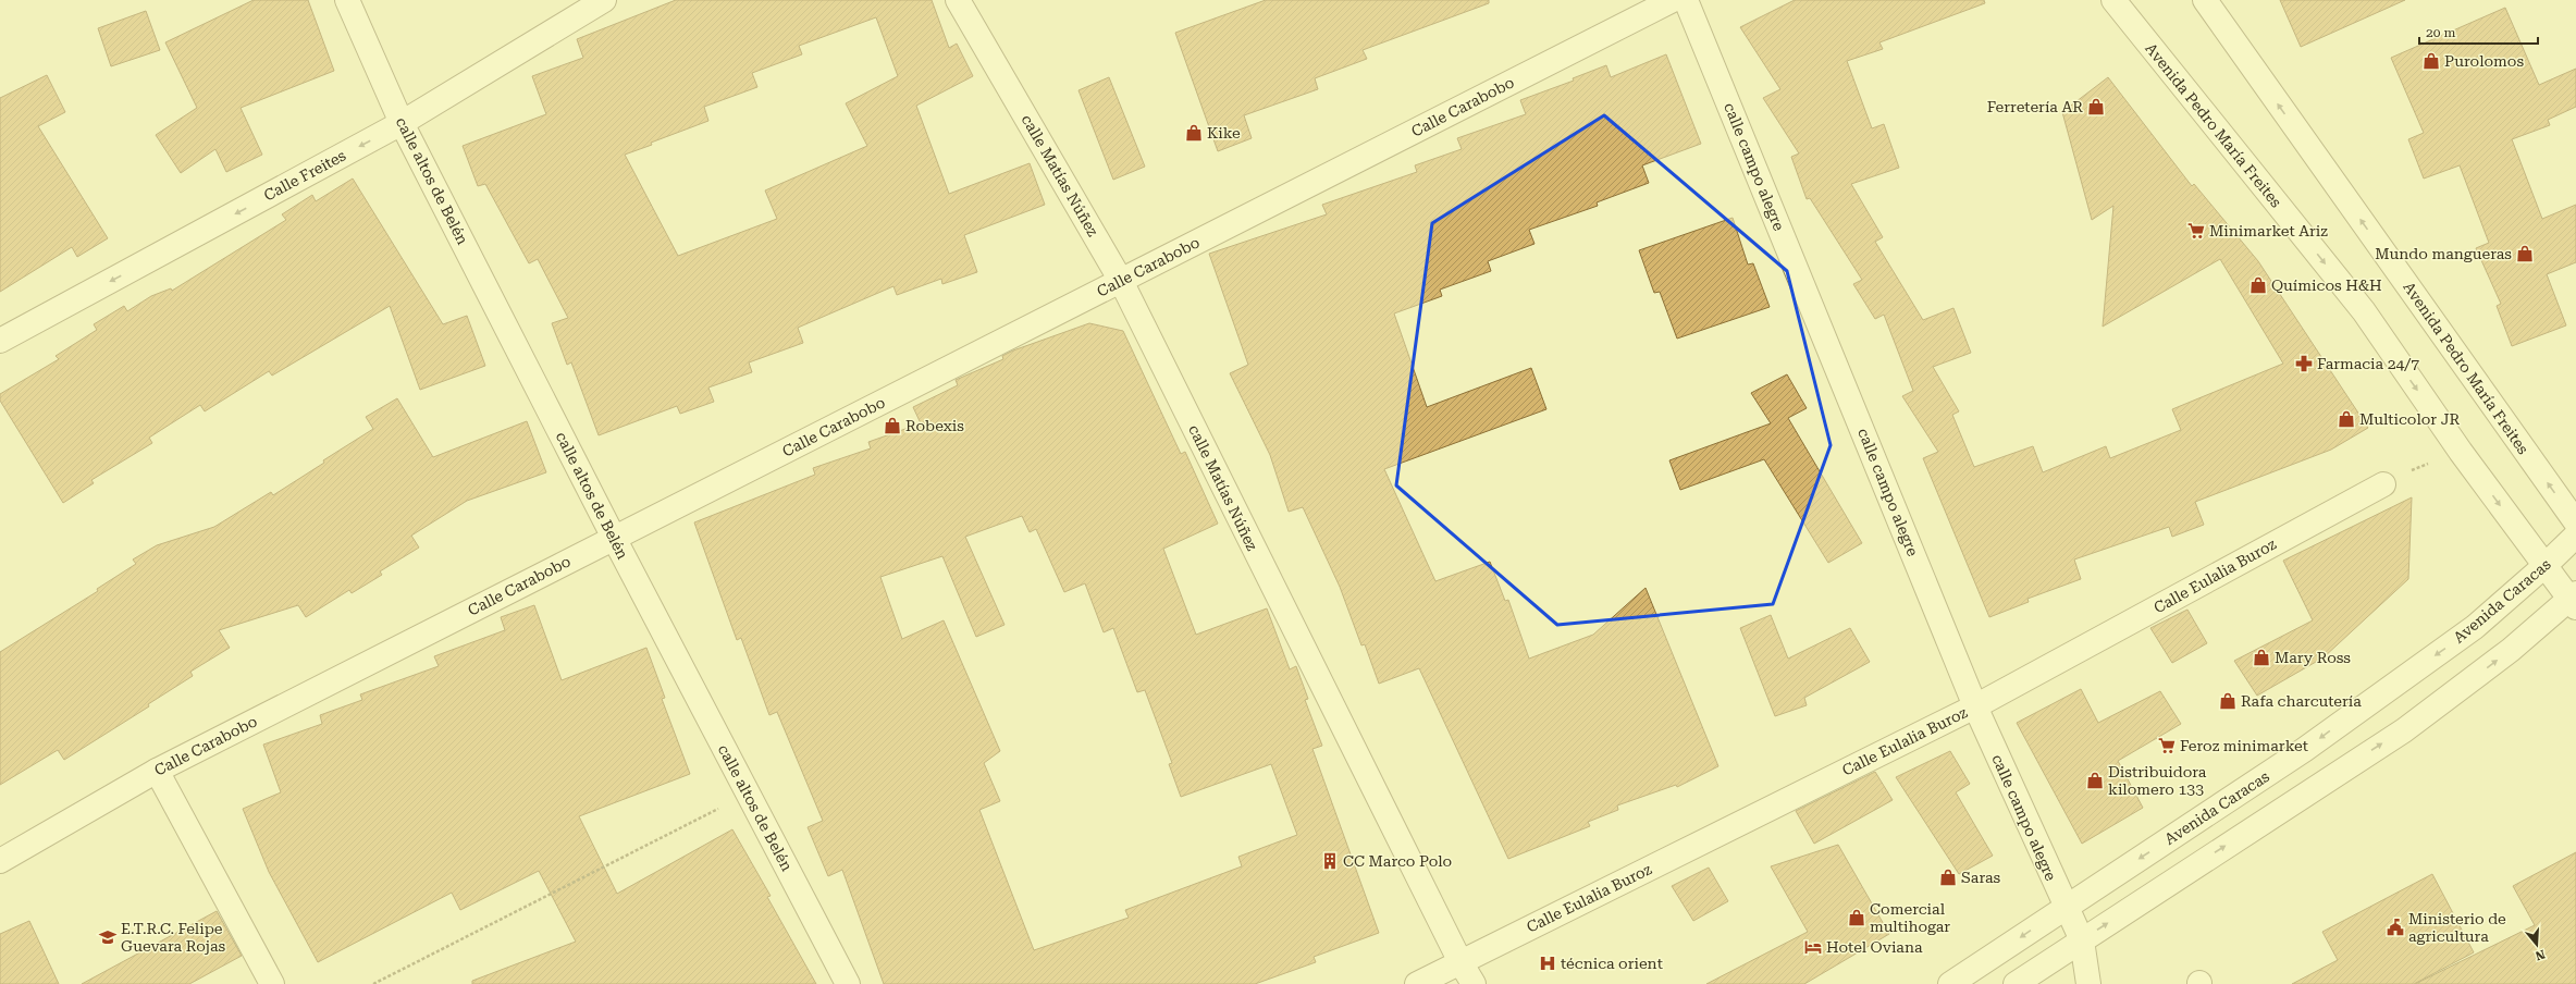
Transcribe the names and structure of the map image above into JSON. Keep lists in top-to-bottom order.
{
  "streets": {
    "street": [
      "Calle Carabobo",
      "Avenida Pedro María Freites",
      "calle campo alegre",
      "Calle Freites",
      "calle Matías Núñez",
      "calle altos de Belén",
      "Calle Eulalia Buroz",
      "Avenida Caracas"
    ]
  },
  "crossings": [
    ["Calle Carabobo", "calle Matías Núñez"],
    ["Calle Carabobo", "calle altos de Belén"],
    ["Avenida Pedro María Freites", "Avenida Caracas"],
    ["calle campo alegre", "Calle Eulalia Buroz"],
    ["calle campo alegre", "Avenida Caracas"],
    ["Calle Freites", "calle altos de Belén"],
    ["calle Matías Núñez", "Calle Eulalia Buroz"]
  ],
  "one_way": ["Calle Freites"],
  "places": {
    "shop": [
      "Purolomos",
      "Ferretería AR",
      "Kike",
      "Mundo mangueras",
      "Químicos H&H",
      "Multicolor JR",
      "Robexis",
      "Mary Ross",
      "Rafa charcutería",
      "Distribuidora kilomero 133",
      "Saras",
      "Comercial multihogar"
    ],
    "supermarket": ["Minimarket Ariz", "Feroz minimarket"],
    "pharmacy": ["Farmacia 24/7"],
    "building": ["CC Marco Polo"],
    "public building": ["Ministerio de agricultura"],
    "school or university": ["E.T.R.C. Felipe Guevara Rojas"],
    "hotel": ["Hotel Oviana"],
    "hospital": ["técnica orient"]
  },
  "scale_bar": "20 m",
  "north": "bottom"
}
